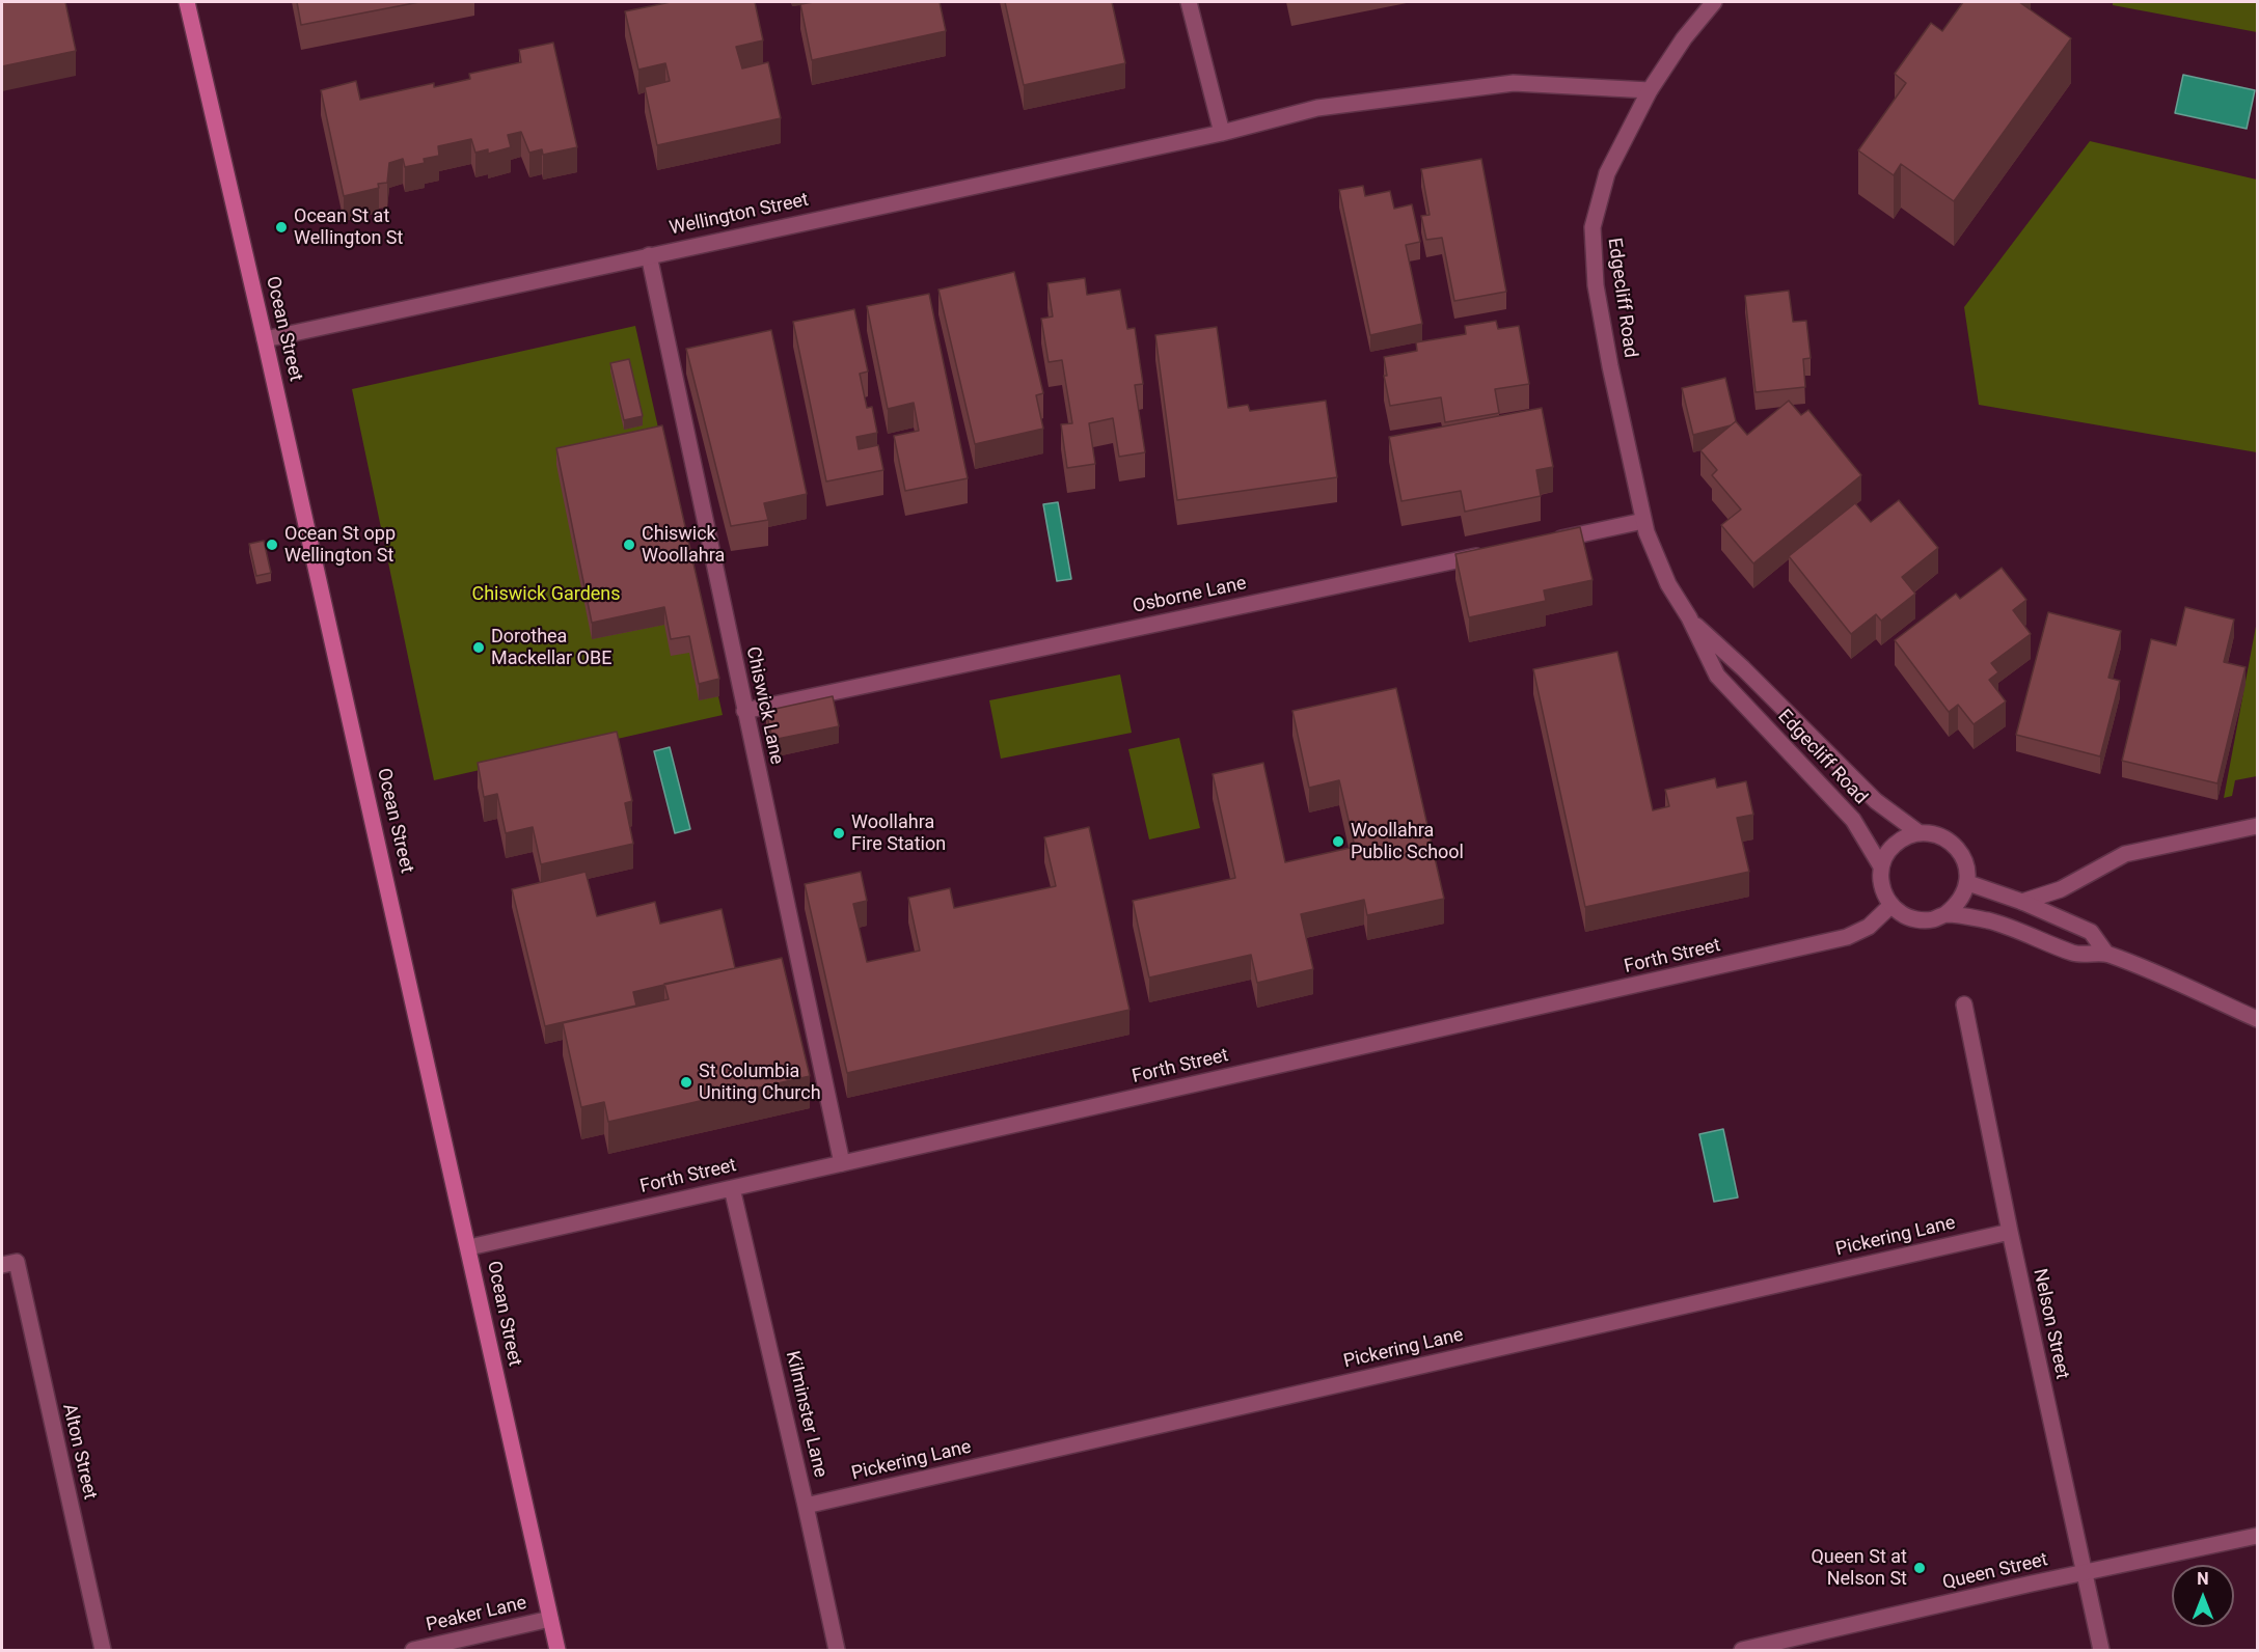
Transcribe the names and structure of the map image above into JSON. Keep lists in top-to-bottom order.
{
  "streets": {
    "main road": ["Ocean Street"],
    "street": [
      "Wellington Street",
      "Edgecliff Road",
      "Osborne Lane",
      "Chiswick Lane",
      "Forth Street",
      "Pickering Lane",
      "Nelson Street",
      "Kilminster Lane",
      "Alton Street",
      "Queen Street",
      "Peaker Lane"
    ]
  },
  "crossings": [
    ["Wellington Street", "Edgecliff Road"],
    ["Wellington Street", "Ocean Street"],
    ["Wellington Street", "Chiswick Lane"],
    ["Edgecliff Road", "Forth Street"],
    ["Ocean Street", "Forth Street"],
    ["Ocean Street", "Peaker Lane"],
    ["Osborne Lane", "Chiswick Lane"],
    ["Chiswick Lane", "Forth Street"],
    ["Forth Street", "Kilminster Lane"],
    ["Pickering Lane", "Nelson Street"],
    ["Pickering Lane", "Kilminster Lane"],
    ["Nelson Street", "Queen Street"]
  ],
  "parks": ["Chiswick Gardens"],
  "places": [
    "Ocean St at Wellington St",
    "Ocean St opp Wellington St",
    "Chiswick Woollahra",
    "Dorothea Mackellar OBE",
    "Woollahra Fire Station",
    "Woollahra Public School",
    "St Columbia Uniting Church",
    "Queen St at Nelson St"
  ],
  "north": "top"
}
